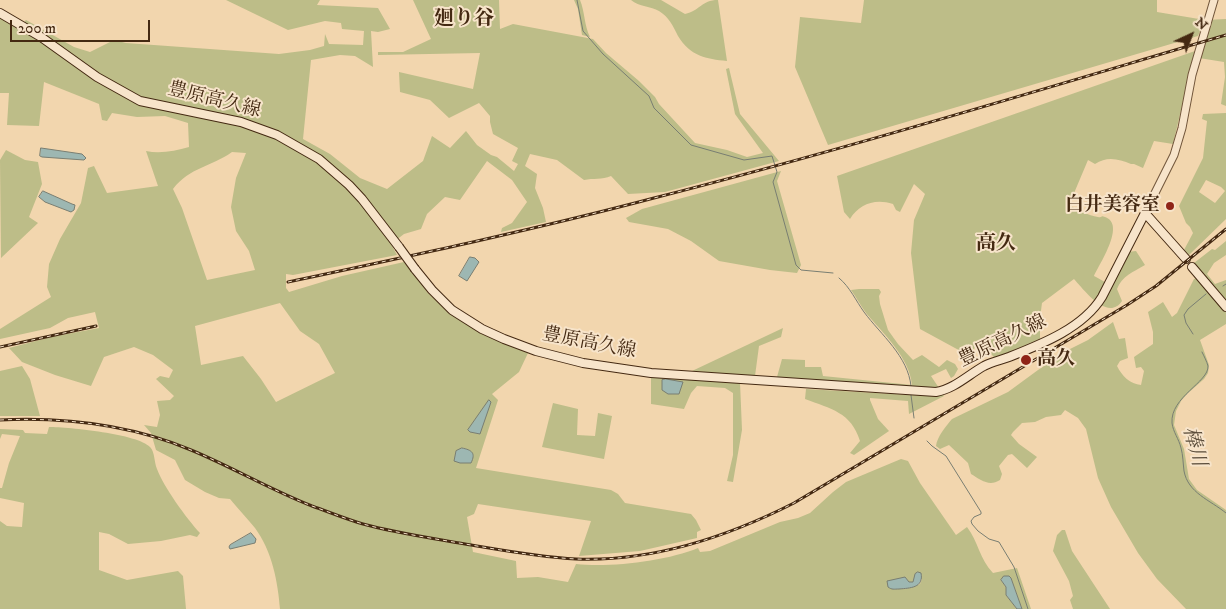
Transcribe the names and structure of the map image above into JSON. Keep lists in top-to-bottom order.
{
  "streets": {
    "main road": ["豊原高久線"]
  },
  "districts": ["廻り谷", "高久"],
  "water": ["棒川"],
  "places": ["白井美容室", "高久"],
  "scale_bar": "200 m",
  "north": "top right"
}
